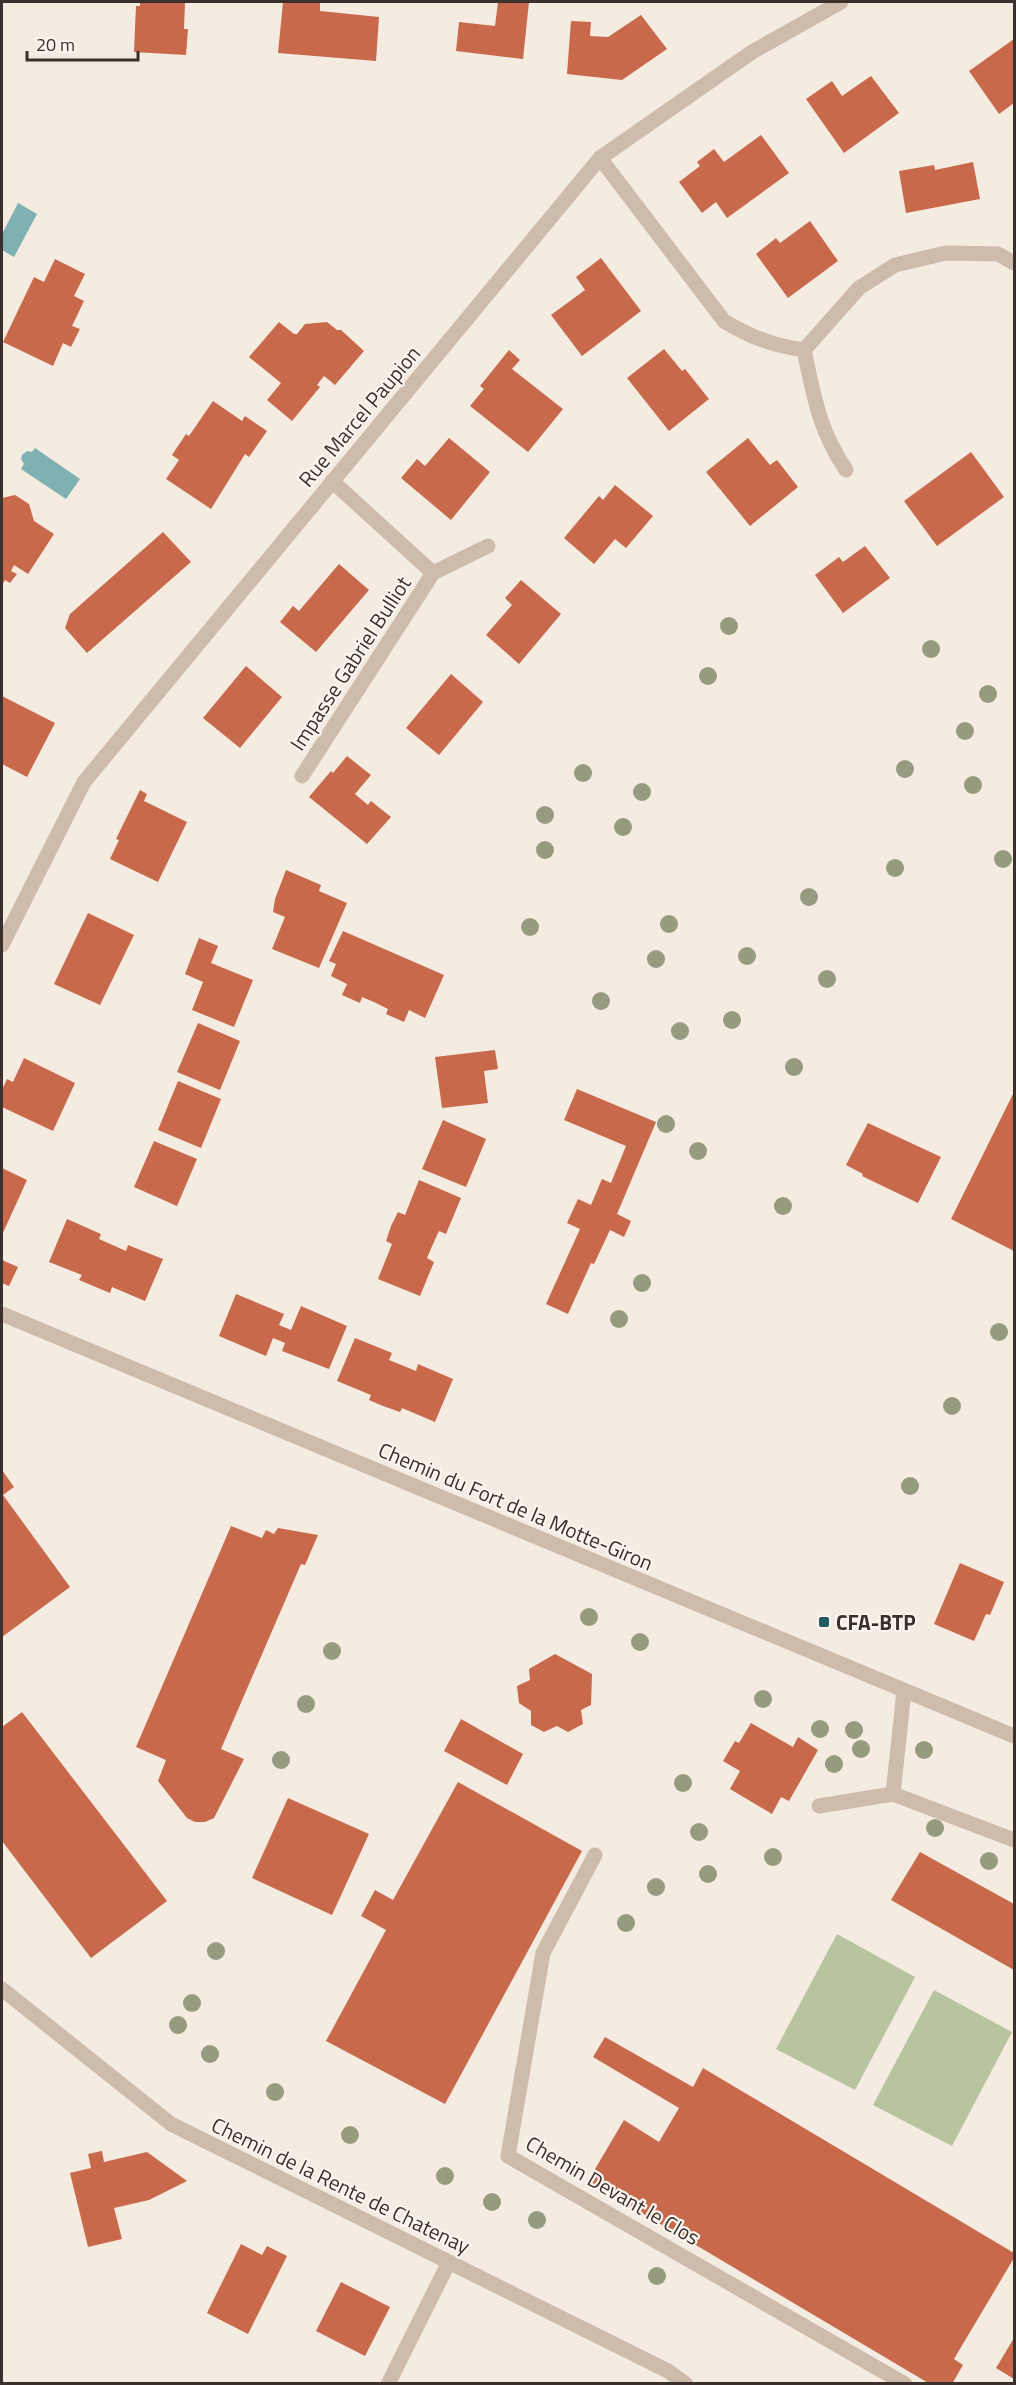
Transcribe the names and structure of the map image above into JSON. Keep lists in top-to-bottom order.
{
  "streets": {
    "street": [
      "Rue Marcel Paupion",
      "Impasse Gabriel Bulliot",
      "Chemin du Fort de la Motte-Giron",
      "Chemin de la Rente de Chatenay",
      "Chemin Devant le Clos"
    ]
  },
  "crossings": [
    ["Rue Marcel Paupion", "Impasse Gabriel Bulliot"]
  ],
  "places": {
    "transit": ["CFA-BTP"]
  },
  "scale_bar": "20 m"
}
